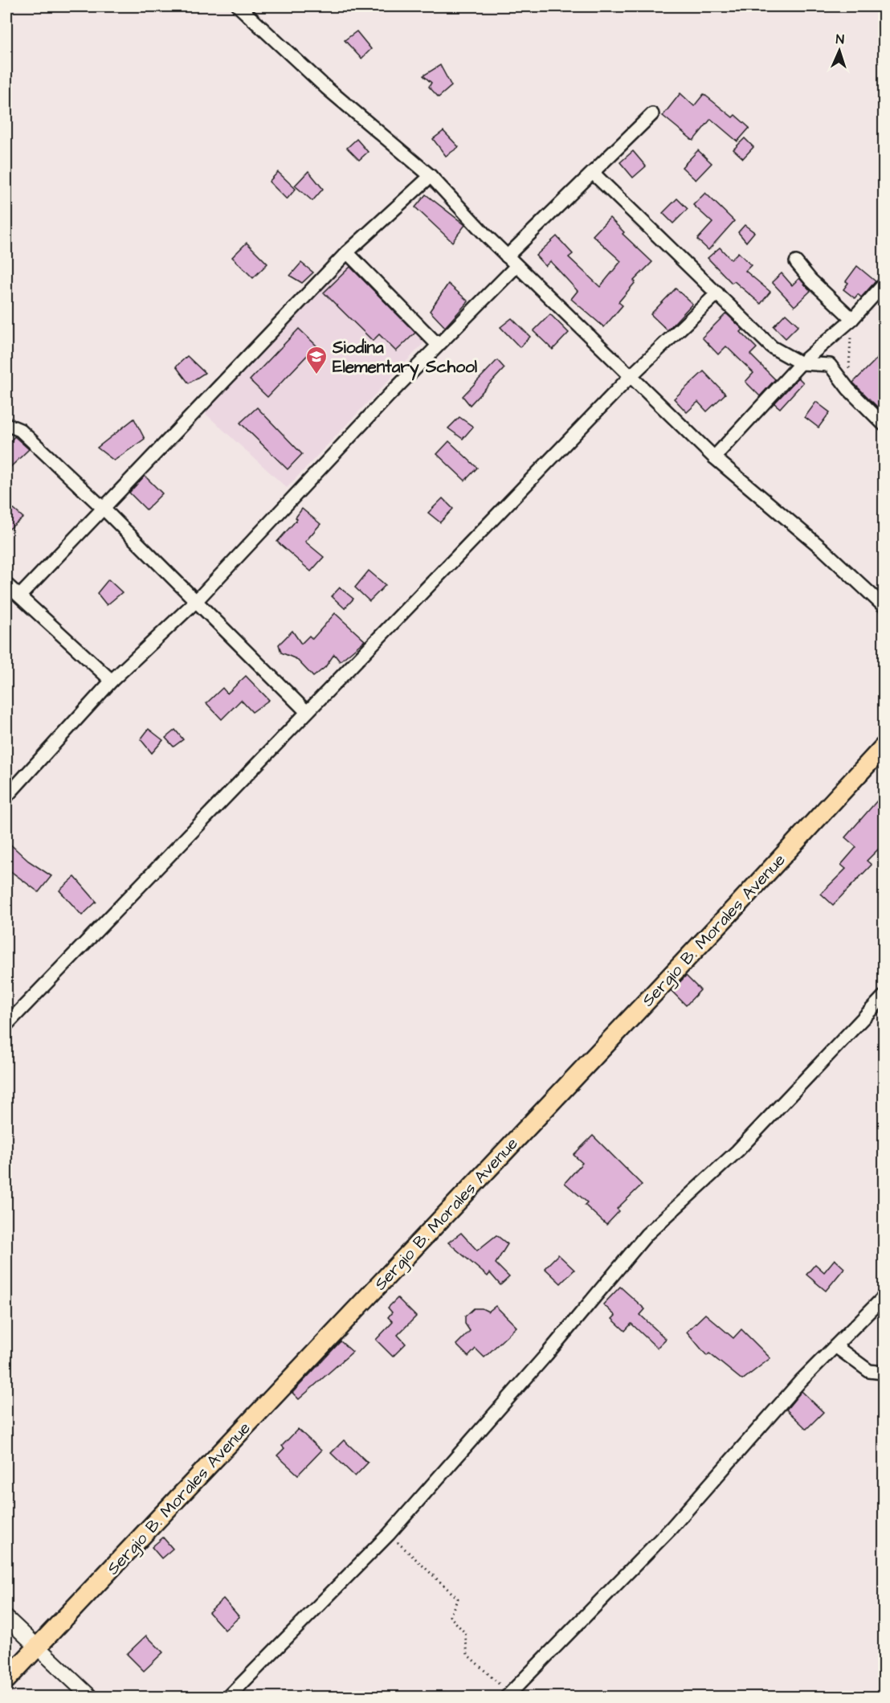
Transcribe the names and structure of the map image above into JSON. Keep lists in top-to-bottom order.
{
  "streets": {
    "main road": ["Sergio B. Morales Avenue"]
  },
  "places": {
    "school or university": ["Siodina Elementary School"]
  },
  "north": "top"
}
